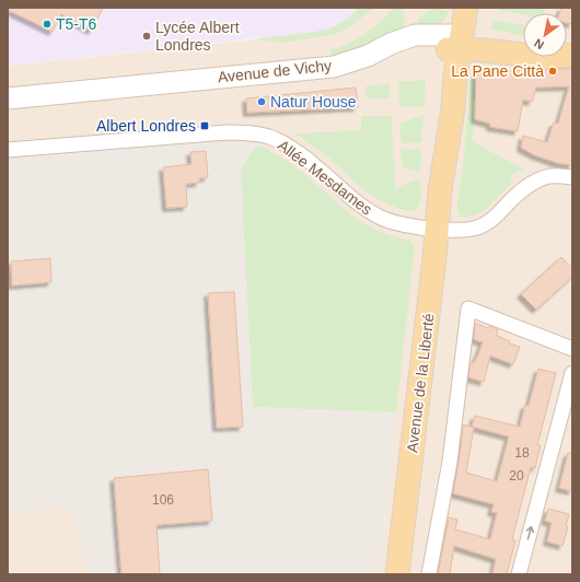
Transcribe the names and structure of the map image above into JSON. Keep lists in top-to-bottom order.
{
  "streets": {
    "main road": ["Avenue de Vichy", "Avenue de la Liberté"],
    "street": ["Allée Mesdames"]
  },
  "crossings": [
    ["Avenue de Vichy", "Avenue de la Liberté"],
    ["Allée Mesdames", "Avenue de la Liberté"]
  ],
  "places": {
    "other": [
      "T5-T6",
      "Lycée Albert Londres",
      "La Pane Città",
      "Natur House"
    ],
    "transit": ["Albert Londres"]
  },
  "house_numbers": ["18", "20", "106"],
  "north": "bottom left"
}
